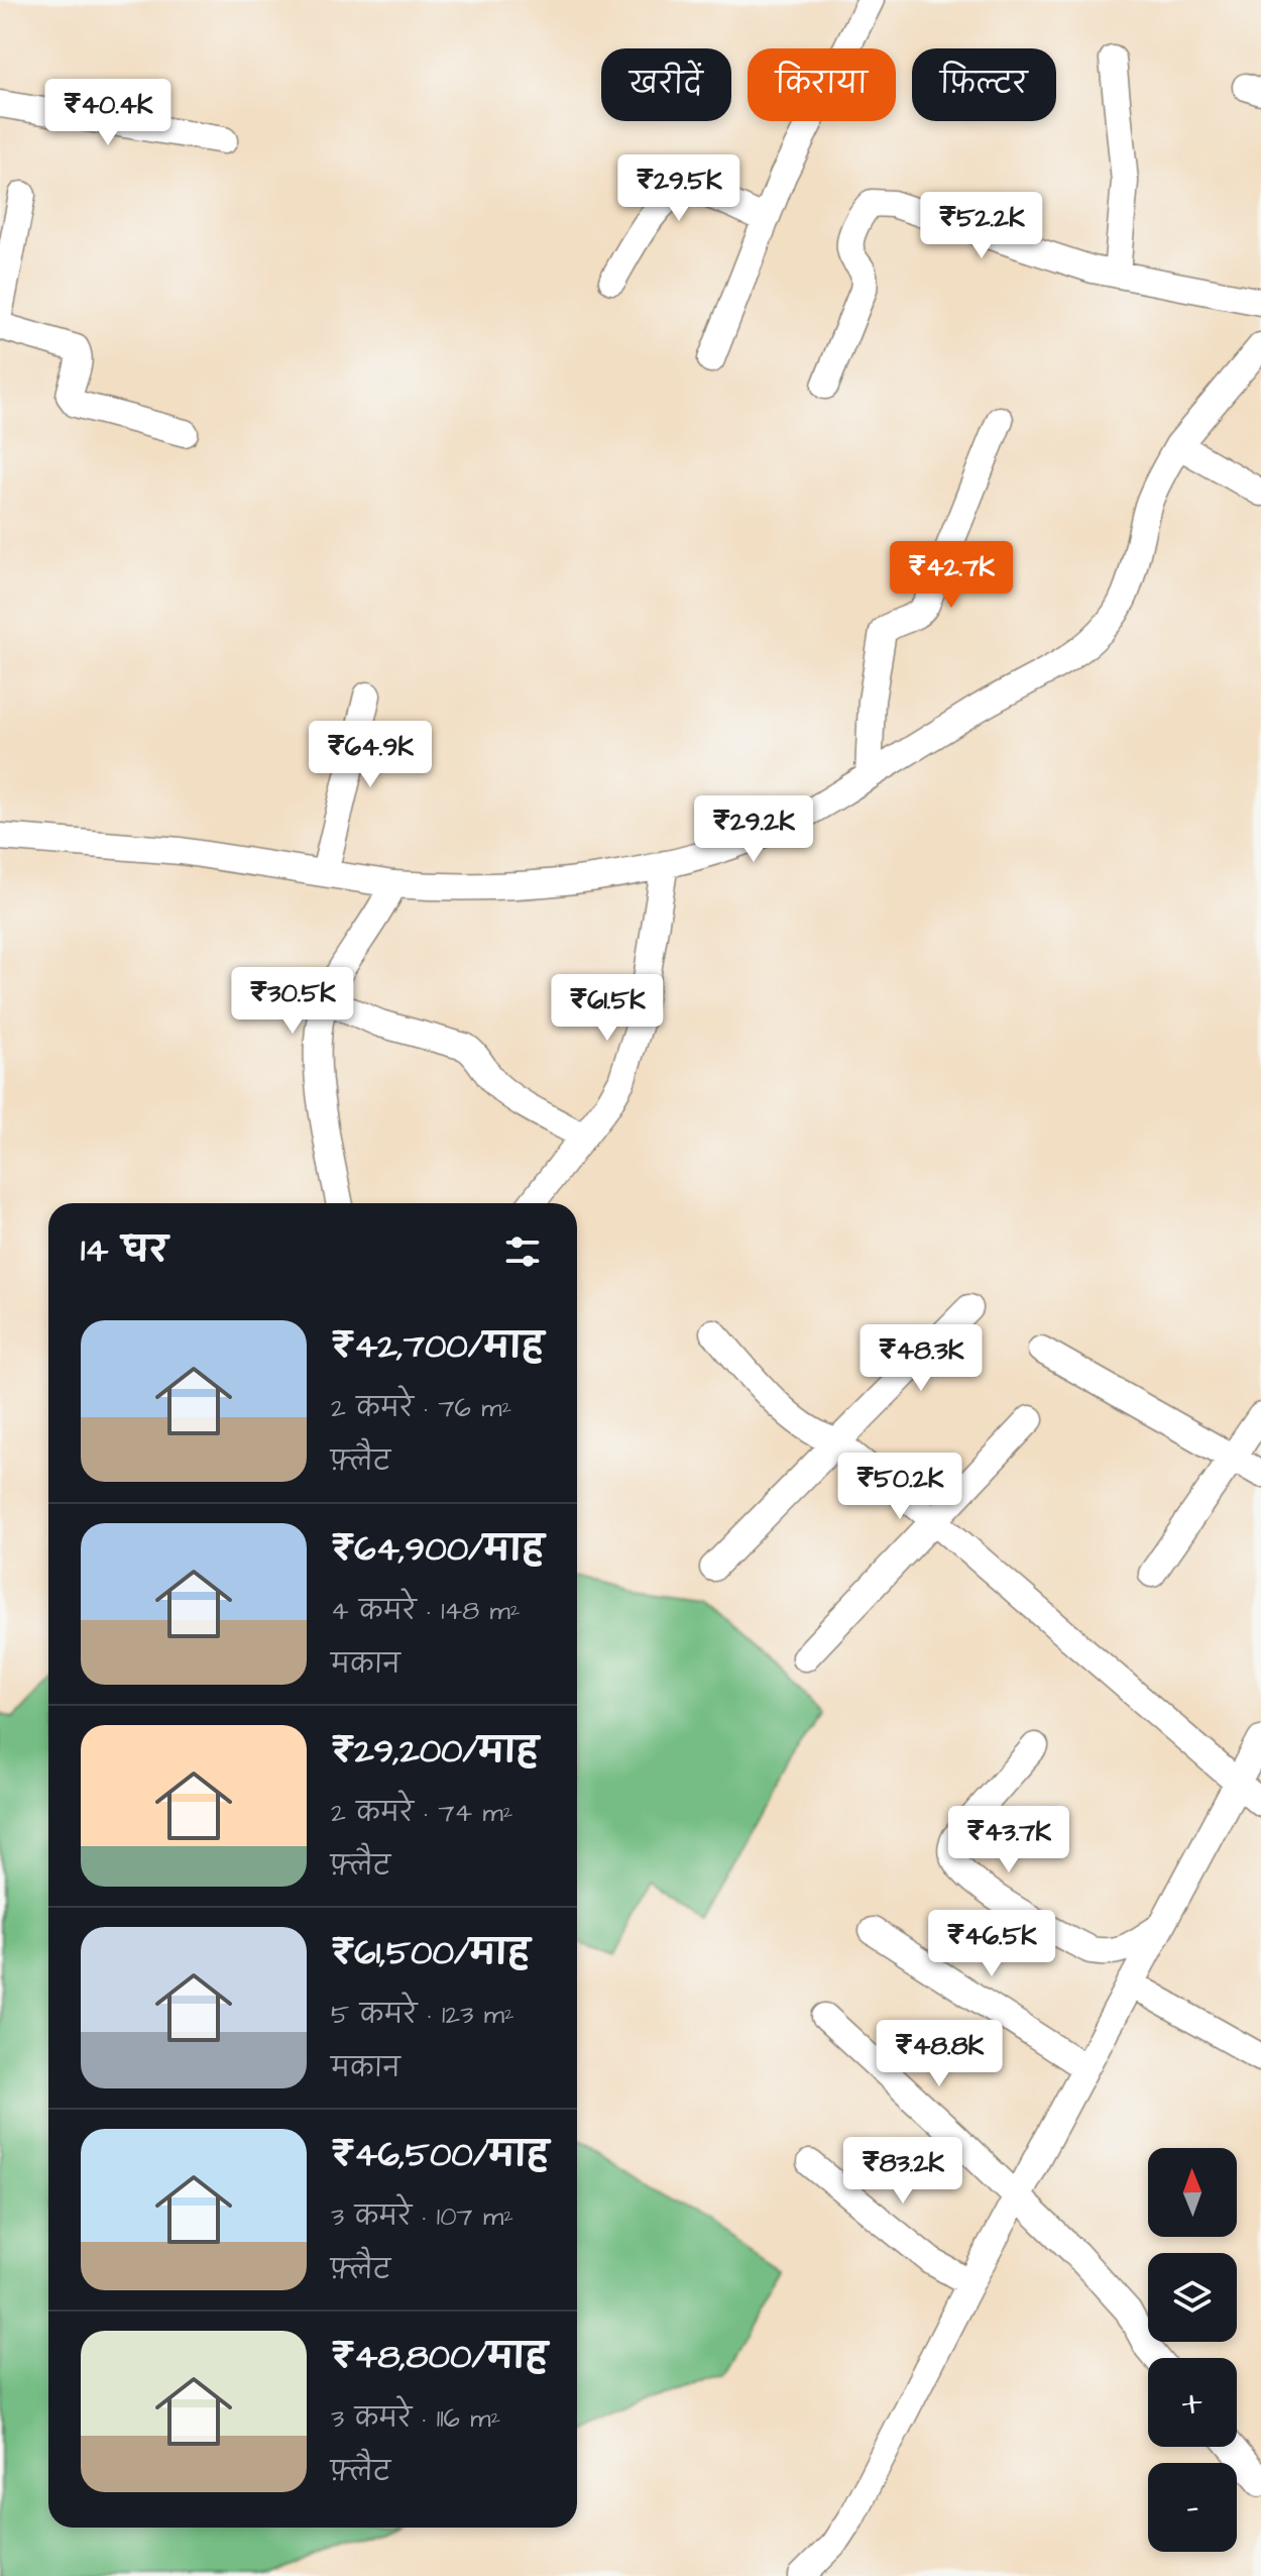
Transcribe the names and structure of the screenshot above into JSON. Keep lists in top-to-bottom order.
{
  "north": "top",
  "page": {
    "chip": ["खरीदें", "किराया", "फ़िल्टर"],
    "price": [
      "₹40.4K",
      "₹29.5K",
      "₹52.2K",
      "₹42.7K",
      "₹64.9K",
      "₹29.2K",
      "₹30.5K",
      "₹61.5K",
      "₹48.3K",
      "₹50.2K",
      "₹43.7K",
      "₹46.5K",
      "₹48.8K",
      "₹83.2K"
    ],
    "heading": "14 घर",
    "list": [
      {
        "name": "₹42,700/माह",
        "note": "2 कमरे · 76 m² · फ़्लैट"
      },
      {
        "name": "₹64,900/माह",
        "note": "4 कमरे · 148 m² · मकान"
      },
      {
        "name": "₹29,200/माह",
        "note": "2 कमरे · 74 m² · फ़्लैट"
      },
      {
        "name": "₹61,500/माह",
        "note": "5 कमरे · 123 m² · मकान"
      },
      {
        "name": "₹46,500/माह",
        "note": "3 कमरे · 107 m² · फ़्लैट"
      },
      {
        "name": "₹48,800/माह",
        "note": "3 कमरे · 116 m² · फ़्लैट"
      }
    ],
    "map_buttons": ["+", "−"]
  }
}
